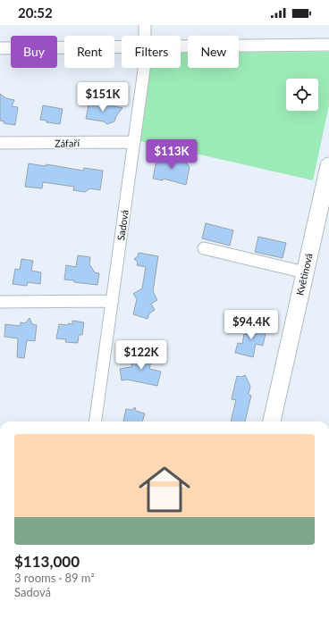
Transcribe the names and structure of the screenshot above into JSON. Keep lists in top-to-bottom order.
{
  "streets": {
    "main road": ["Květinová"],
    "street": ["Záfaří", "Sadová"]
  },
  "crossings": [
    ["Záfaří", "Sadová"]
  ],
  "page": {
    "status": "20:52",
    "chip": [
      "Buy",
      "Rent",
      "Filters",
      "New"
    ],
    "price": [
      "$151K",
      "$113K",
      "$94.4K",
      "$122K"
    ],
    "list": [
      {
        "name": "$113,000",
        "note": "3 rooms · 89 m² · Sadová"
      }
    ]
  }
}
